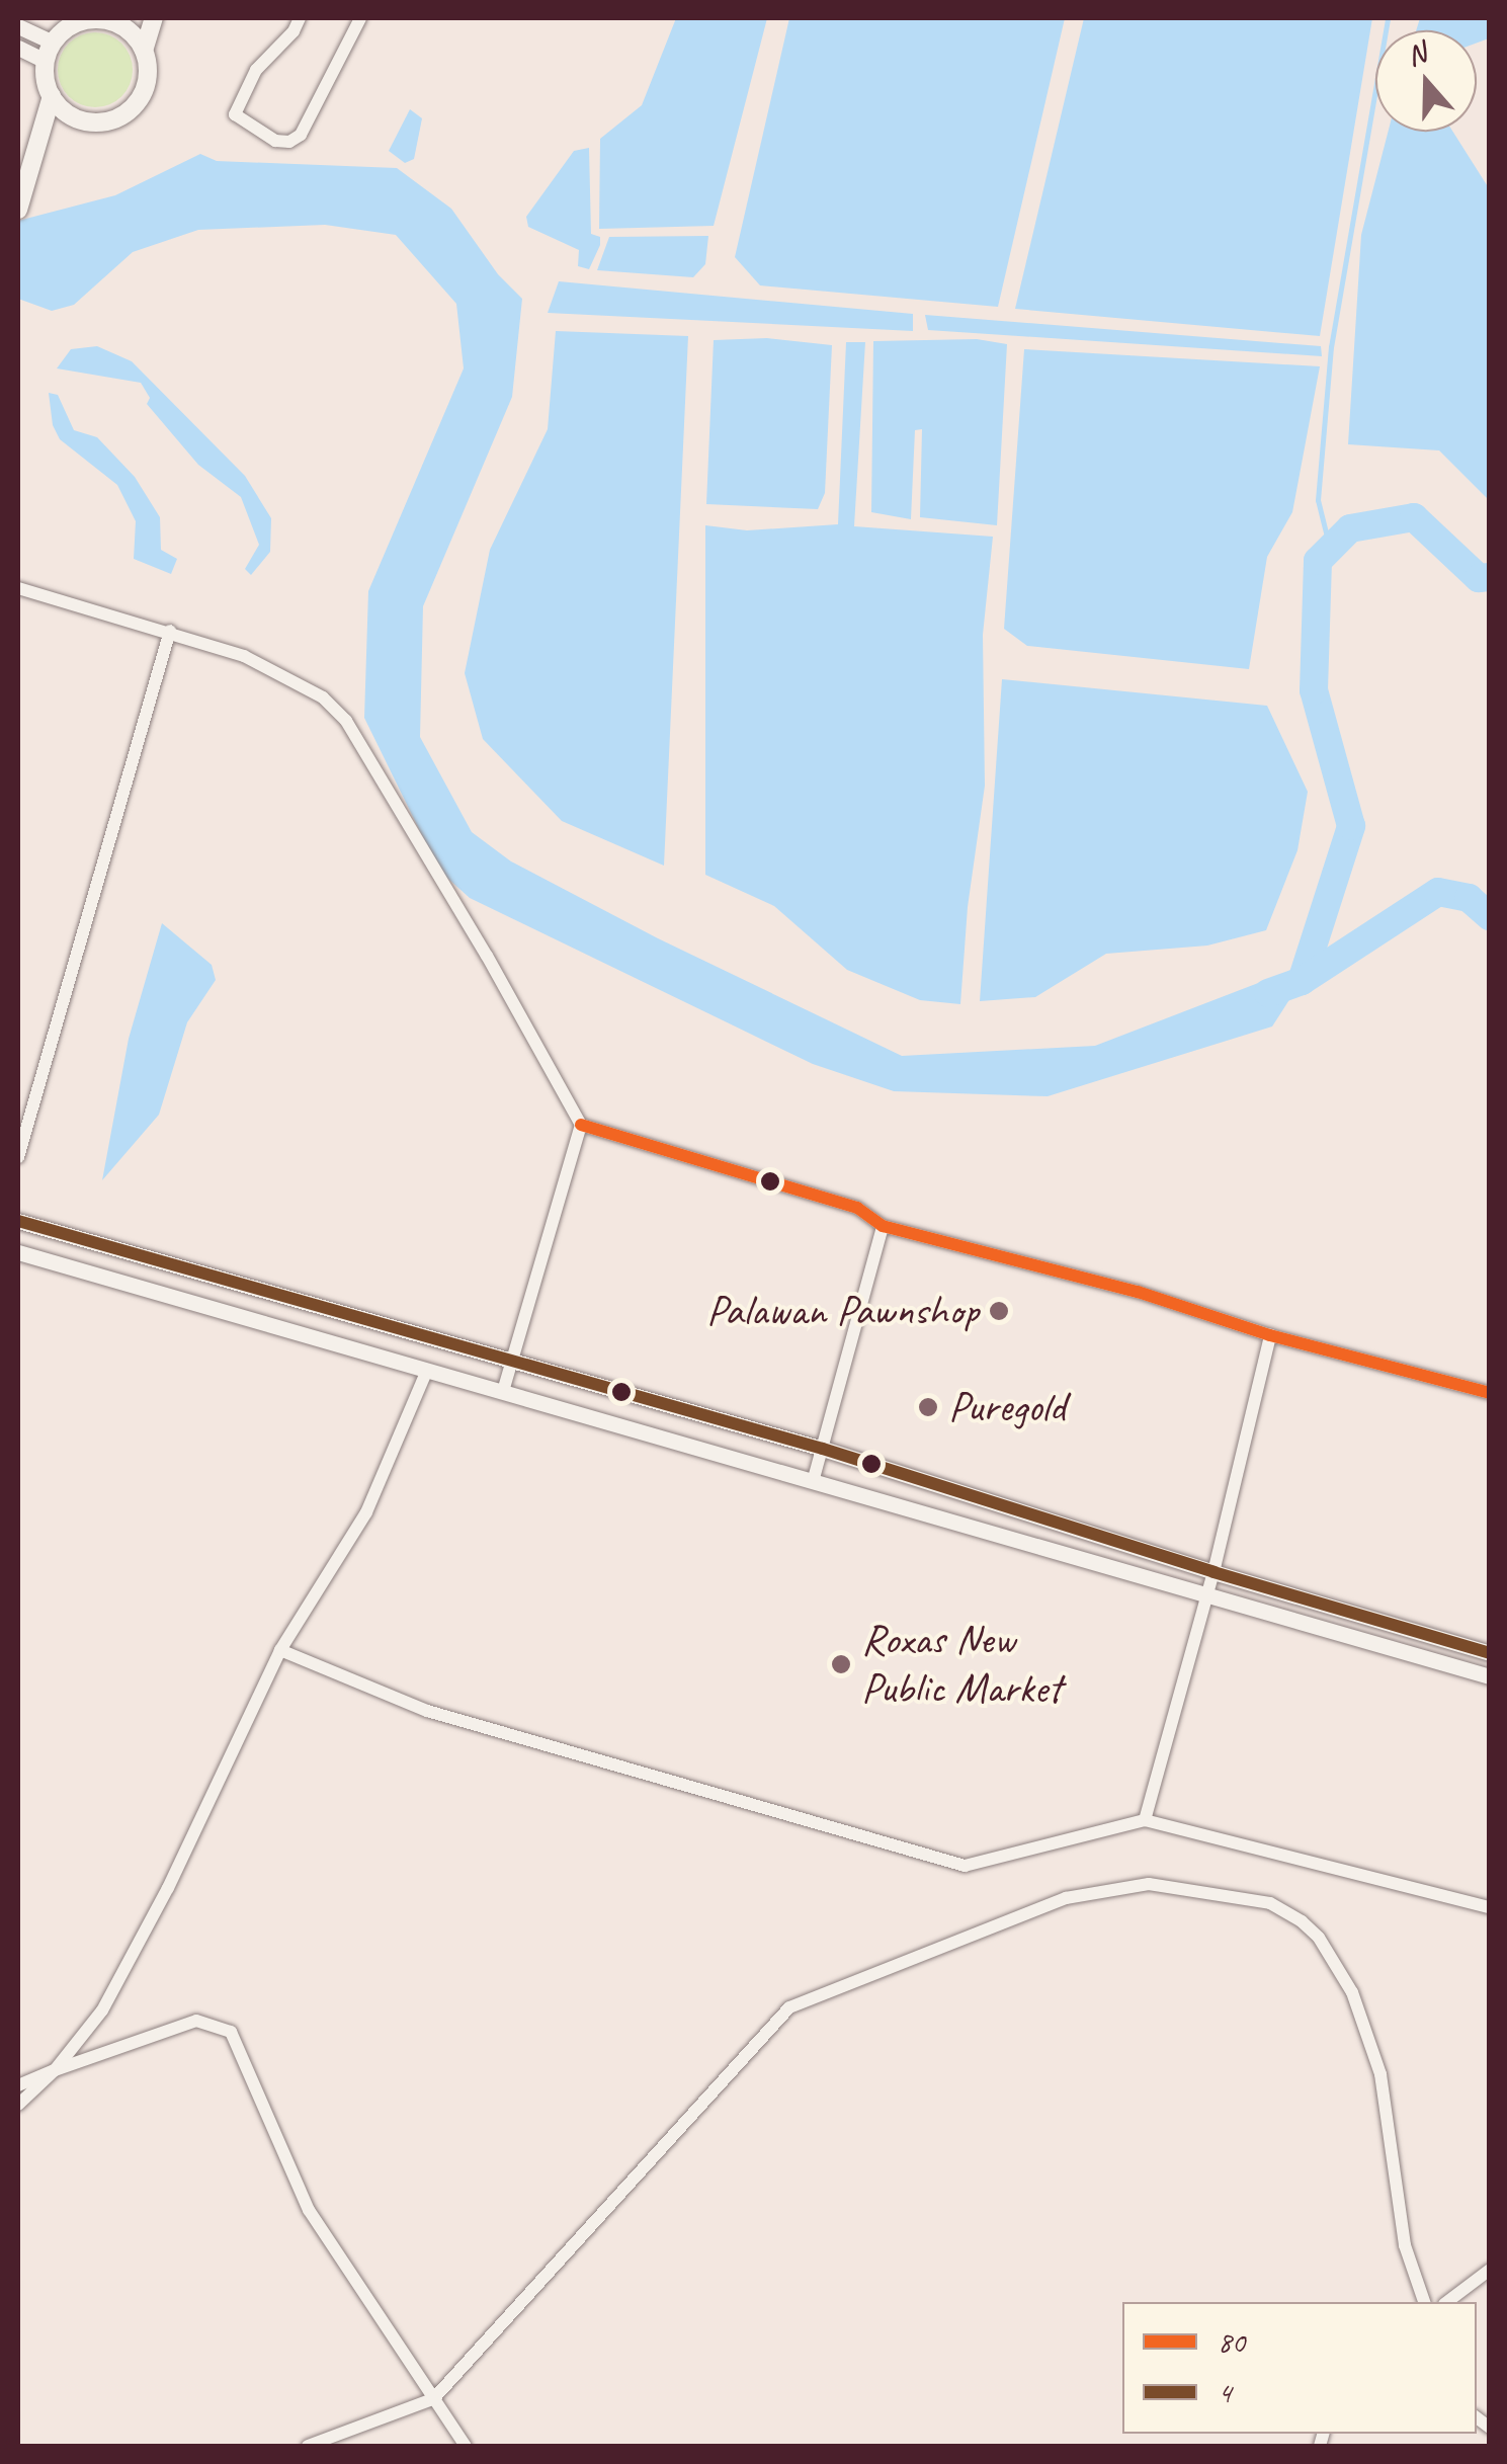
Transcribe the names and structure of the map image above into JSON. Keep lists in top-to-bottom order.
{
  "places": ["Palawan Pawnshop", "Puregold", "Roxas New Public Market"],
  "lines": ["transit line 80", "transit line 4"],
  "legend": ["80", "4"],
  "north": "top"
}
